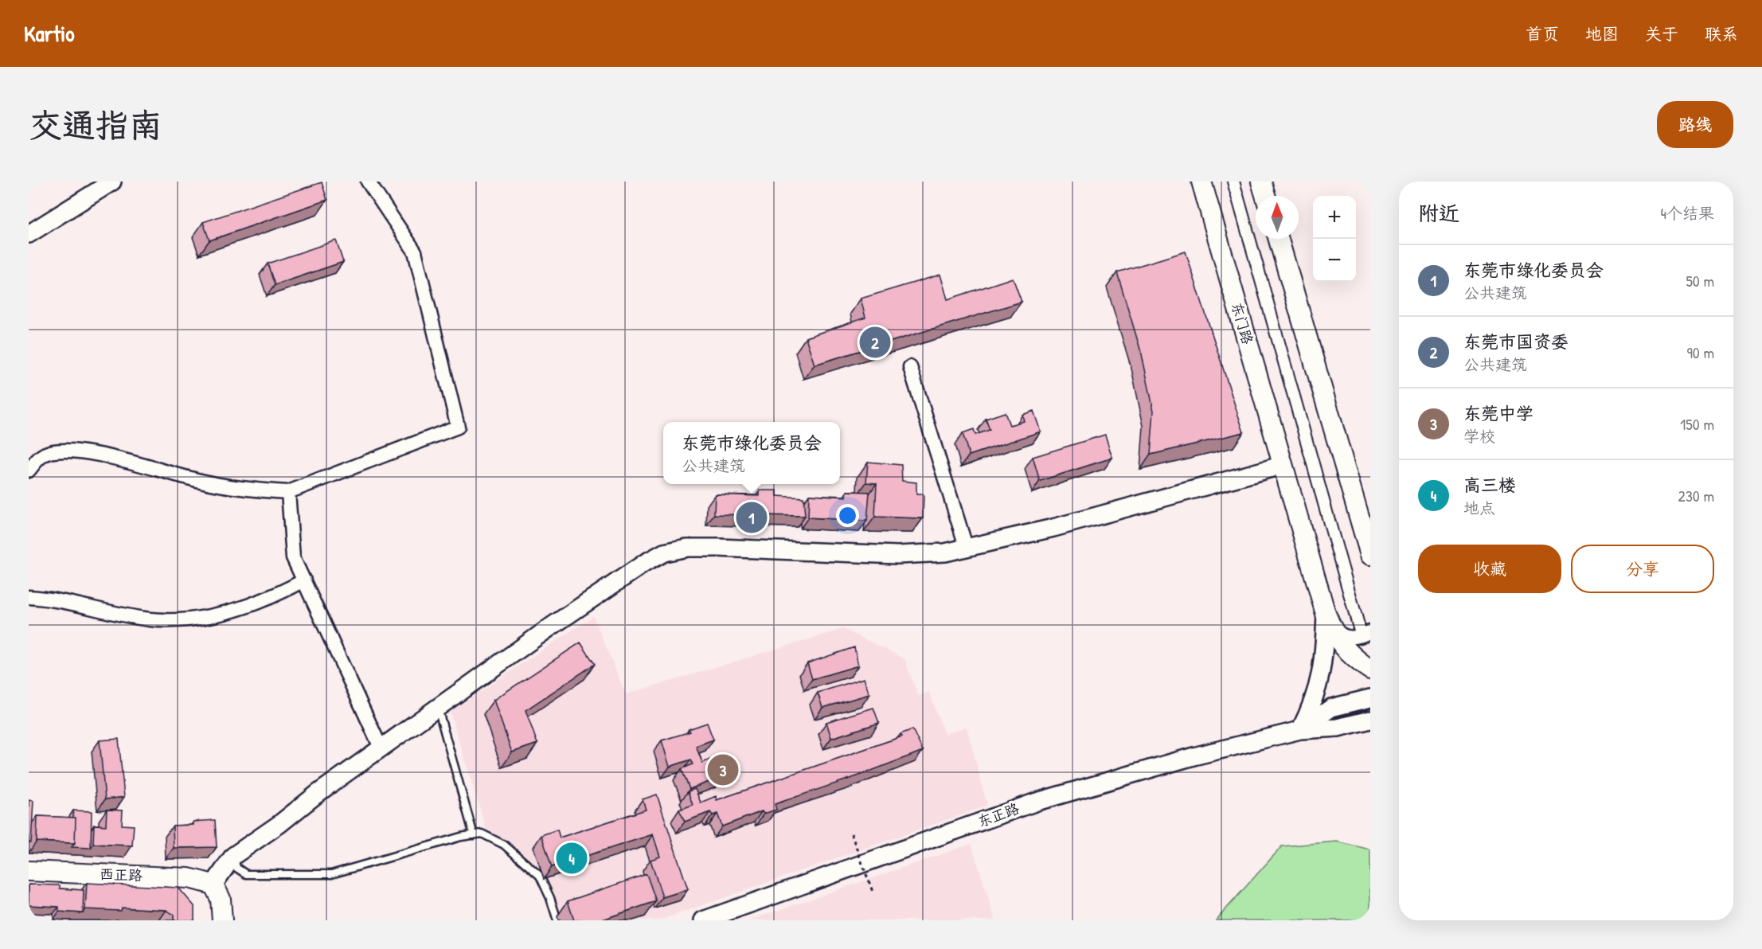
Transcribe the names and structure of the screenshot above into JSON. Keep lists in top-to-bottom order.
{
  "streets": {
    "main road": ["东门路", "西正路"],
    "street": ["东正路"]
  },
  "north": "top",
  "page": {
    "header": "Kartio",
    "nav": [
      "首页",
      "地图",
      "关于",
      "联系"
    ],
    "buttons": [
      "路线",
      ["收藏", "分享"]
    ],
    "title": "交通指南",
    "heading": ["附近", "4个结果"],
    "map_buttons": ["+", "−"],
    "list": [
      {
        "mark": "1",
        "name": "东莞市绿化委员会",
        "note": "公共建筑",
        "value": "50 m"
      },
      {
        "mark": "2",
        "name": "东莞市国资委",
        "note": "公共建筑",
        "value": "90 m"
      },
      {
        "mark": "3",
        "name": "东莞中学",
        "note": "学校",
        "value": "150 m"
      },
      {
        "mark": "4",
        "name": "高三楼",
        "note": "地点",
        "value": "230 m"
      }
    ],
    "pins": [
      "2",
      "1",
      "3",
      "4"
    ],
    "popup": ["东莞市绿化委员会", "公共建筑"]
  }
}
